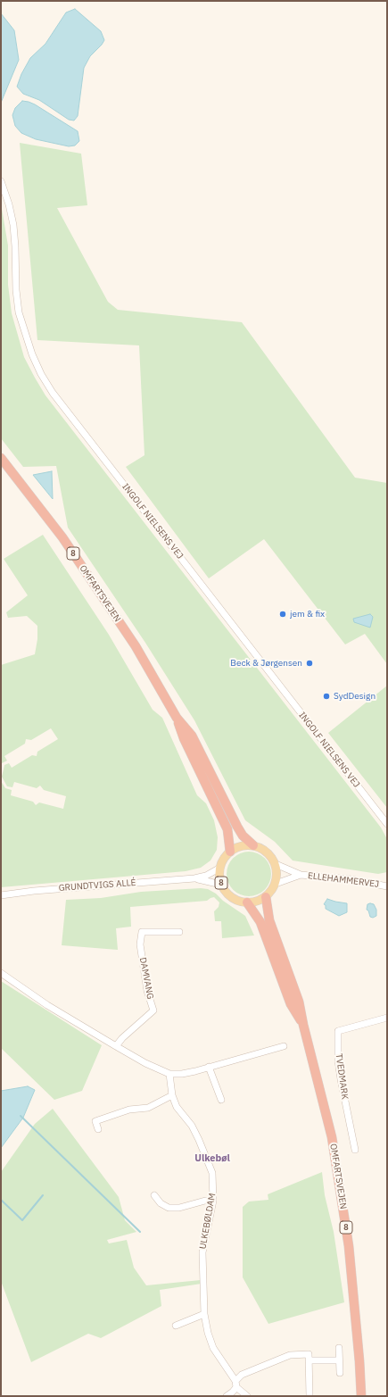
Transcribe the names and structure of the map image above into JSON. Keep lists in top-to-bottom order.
{
  "streets": {
    "highway": ["8", "OMFARTSVEJEN"],
    "street": [
      "INGOLF NIELSENS VEJ",
      "ELLEHAMMERVEJ",
      "GRUNDTVIGS ALLÉ",
      "DAMVANG",
      "TVEDMARK",
      "ULKEBØLDAM"
    ]
  },
  "crossings": [
    ["8", "OMFARTSVEJEN"],
    ["8", "ELLEHAMMERVEJ"],
    ["8", "GRUNDTVIGS ALLÉ"],
    ["OMFARTSVEJEN", "ELLEHAMMERVEJ"],
    ["OMFARTSVEJEN", "GRUNDTVIGS ALLÉ"],
    ["ELLEHAMMERVEJ", "GRUNDTVIGS ALLÉ"]
  ],
  "districts": ["Ulkebøl"],
  "places": ["jem & fix", "Beck & Jørgensen", "SydDesign"]
}
